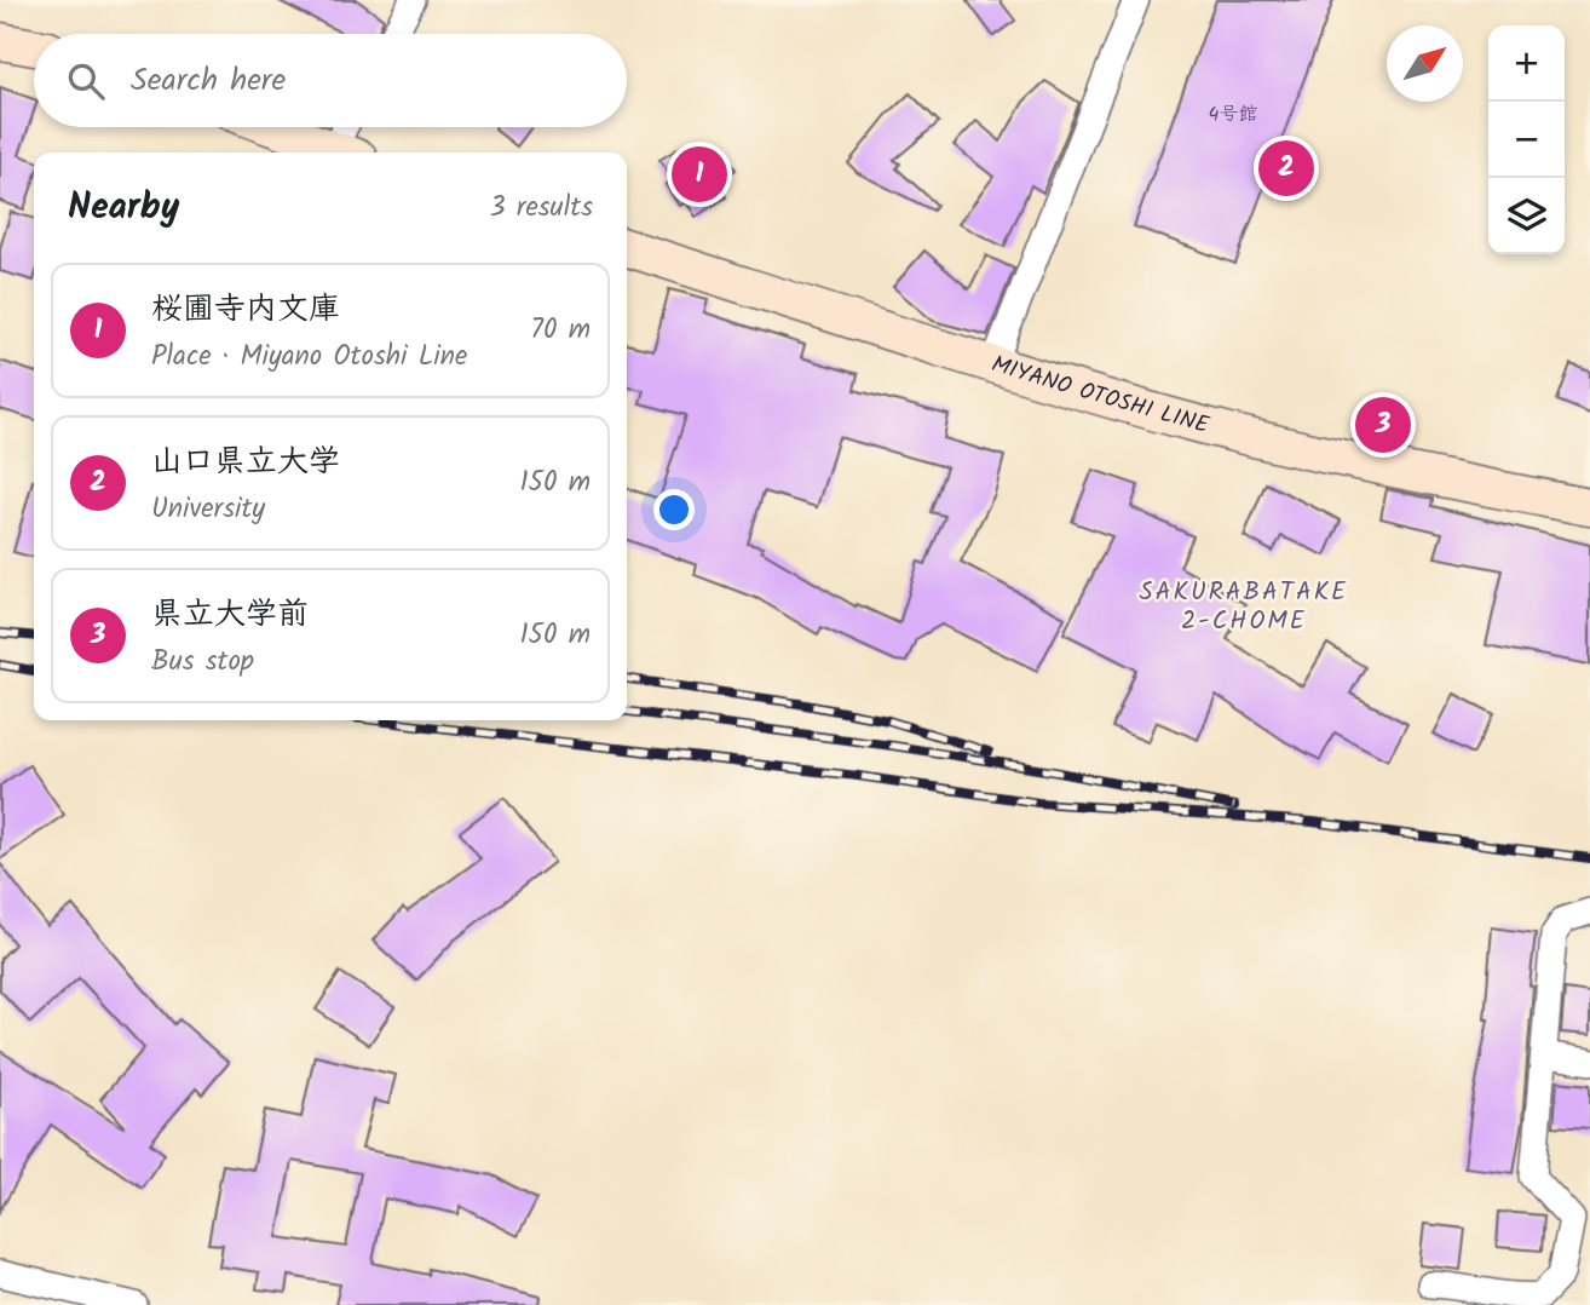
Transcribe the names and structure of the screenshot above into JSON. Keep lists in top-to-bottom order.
{
  "streets": {
    "main road": ["MIYANO OTOSHI LINE"]
  },
  "districts": ["SAKURABATAKE 2-CHOME"],
  "house_numbers": ["4号館"],
  "north": "top right",
  "page": {
    "map_buttons": ["+", "−"],
    "search": "Search here",
    "pins": ["2", "1", "3"],
    "heading": ["Nearby", "3 results"],
    "list": [
      {
        "mark": "1",
        "name": "桜圃寺内文庫",
        "note": "Place · Miyano Otoshi Line",
        "value": "70 m"
      },
      {
        "mark": "2",
        "name": "山口県立大学",
        "note": "University",
        "value": "150 m"
      },
      {
        "mark": "3",
        "name": "県立大学前",
        "note": "Bus stop",
        "value": "150 m"
      }
    ]
  }
}
